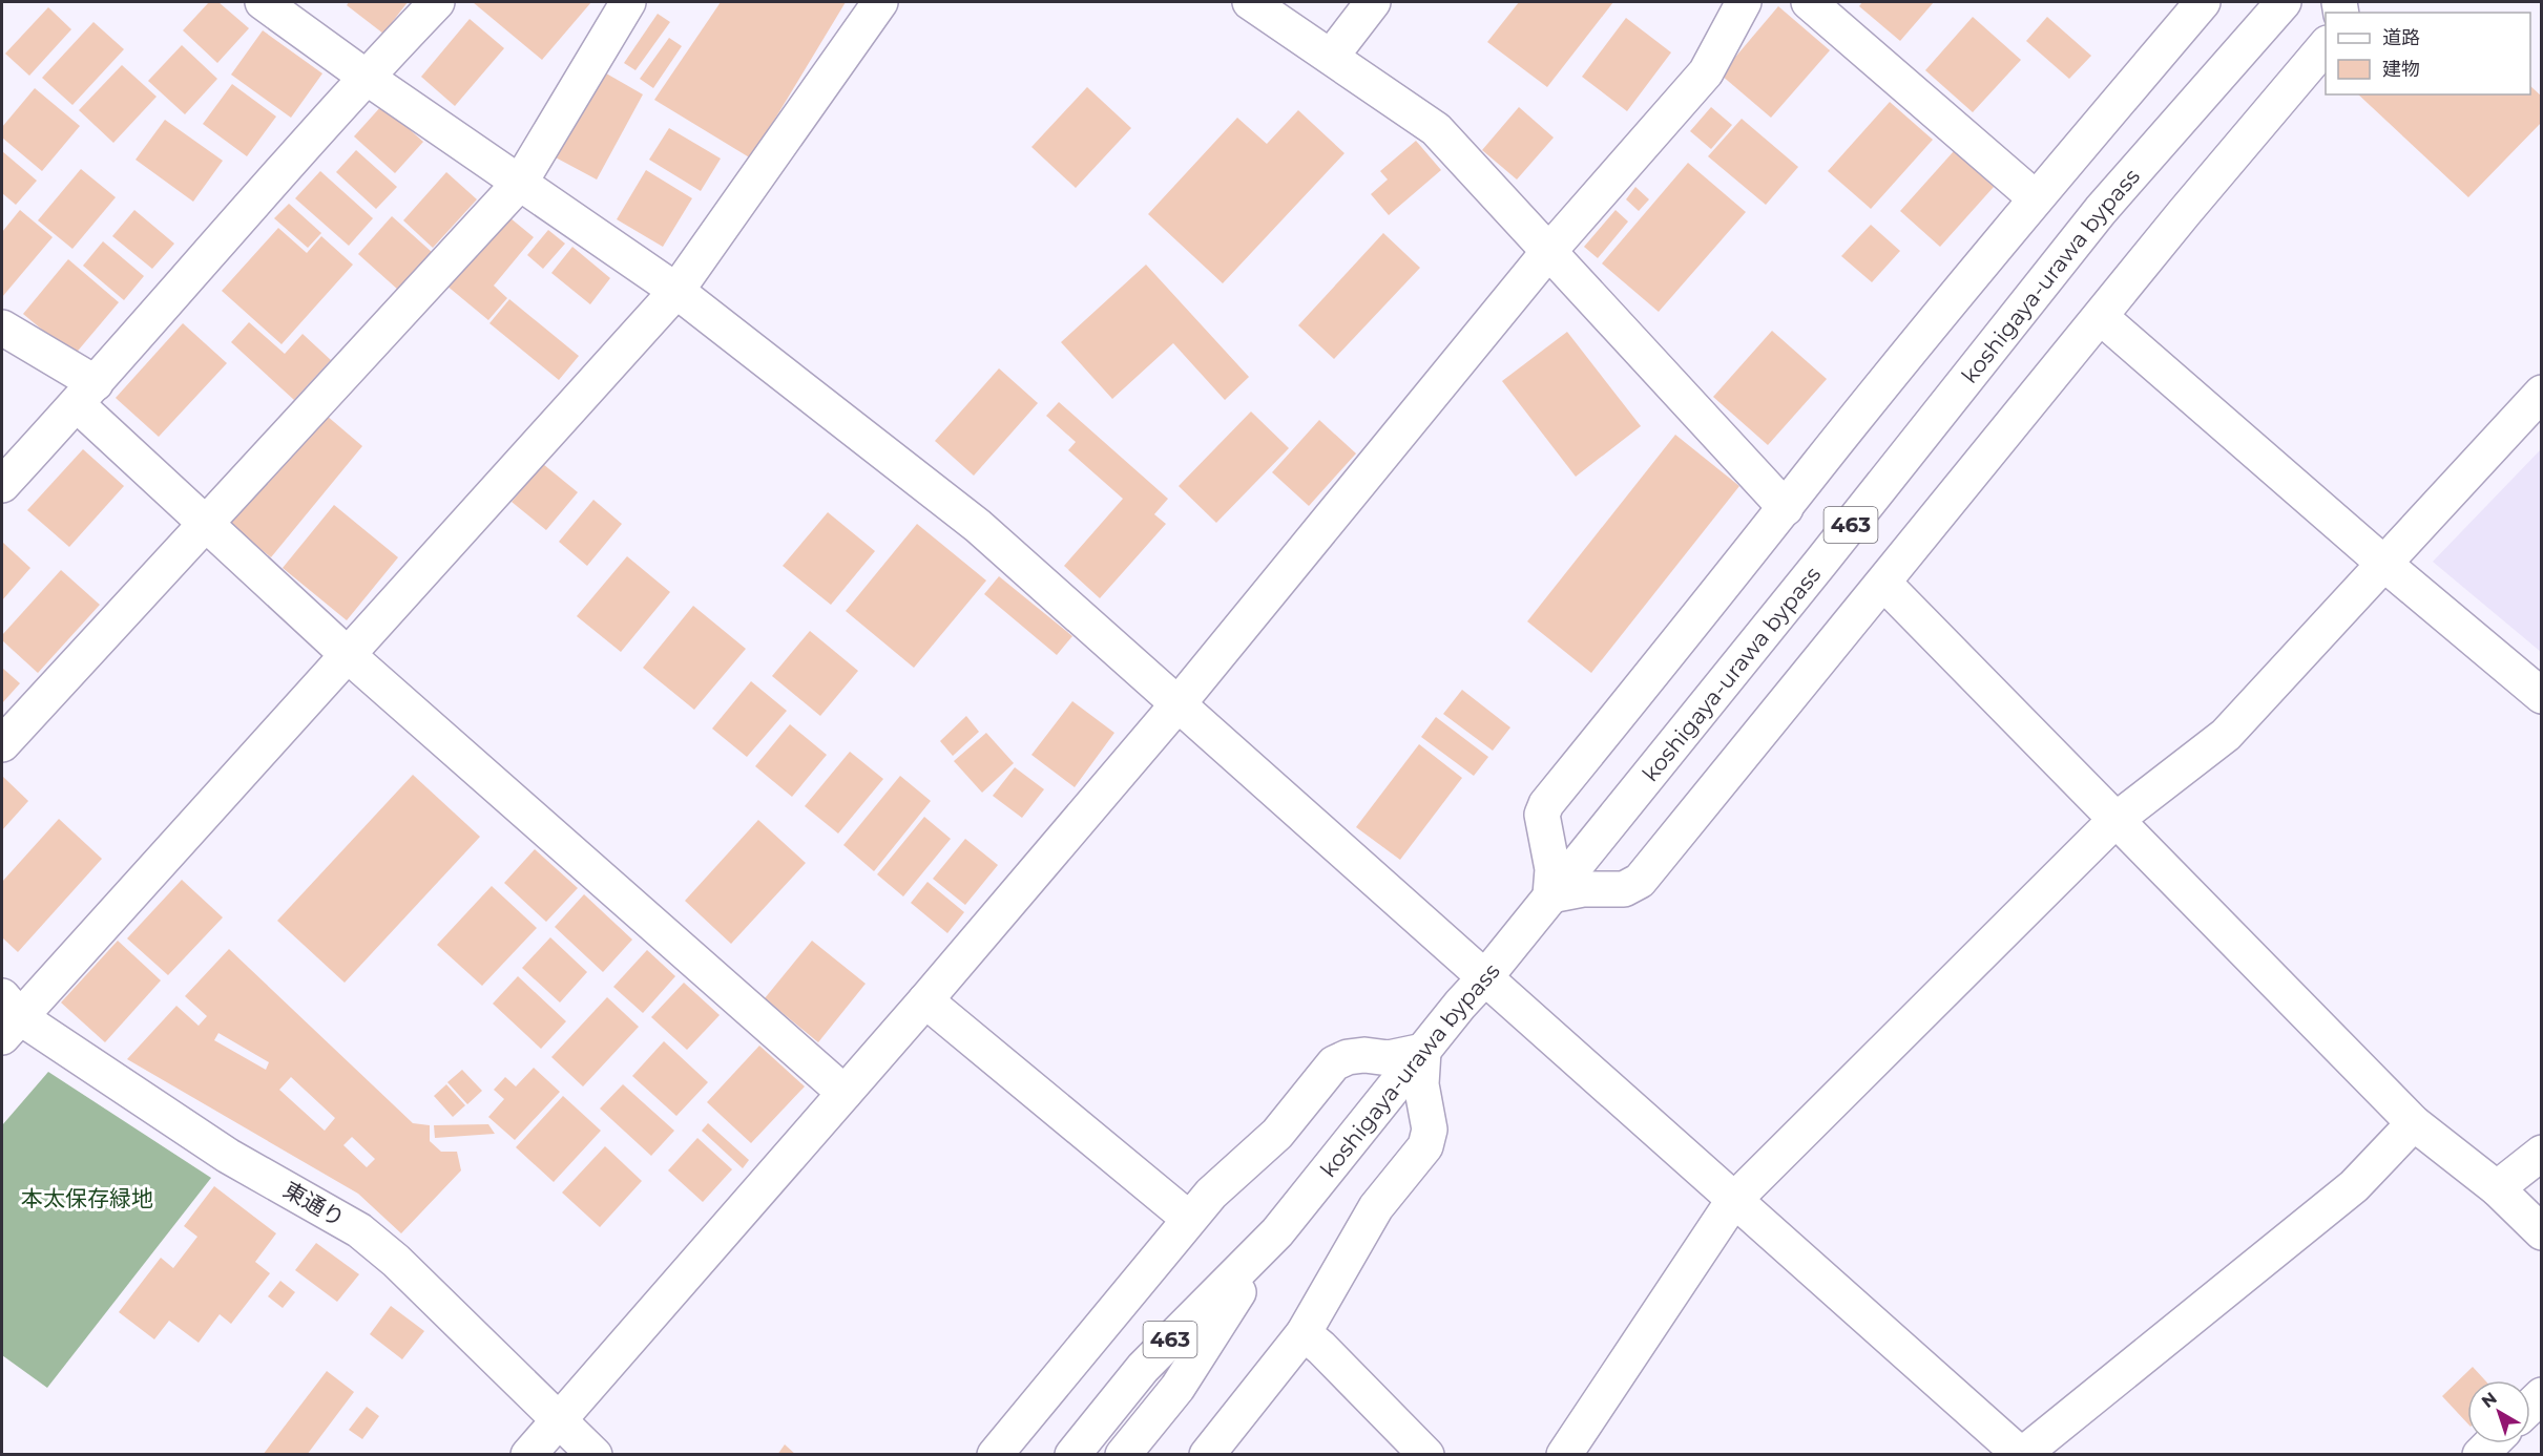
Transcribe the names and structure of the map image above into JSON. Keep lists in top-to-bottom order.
{
  "streets": {
    "main road": ["koshigaya-urawa bypass", "463", "東通り"]
  },
  "parks": ["本太保存緑地"],
  "legend": ["道路", "建物"],
  "north": "top left"
}
